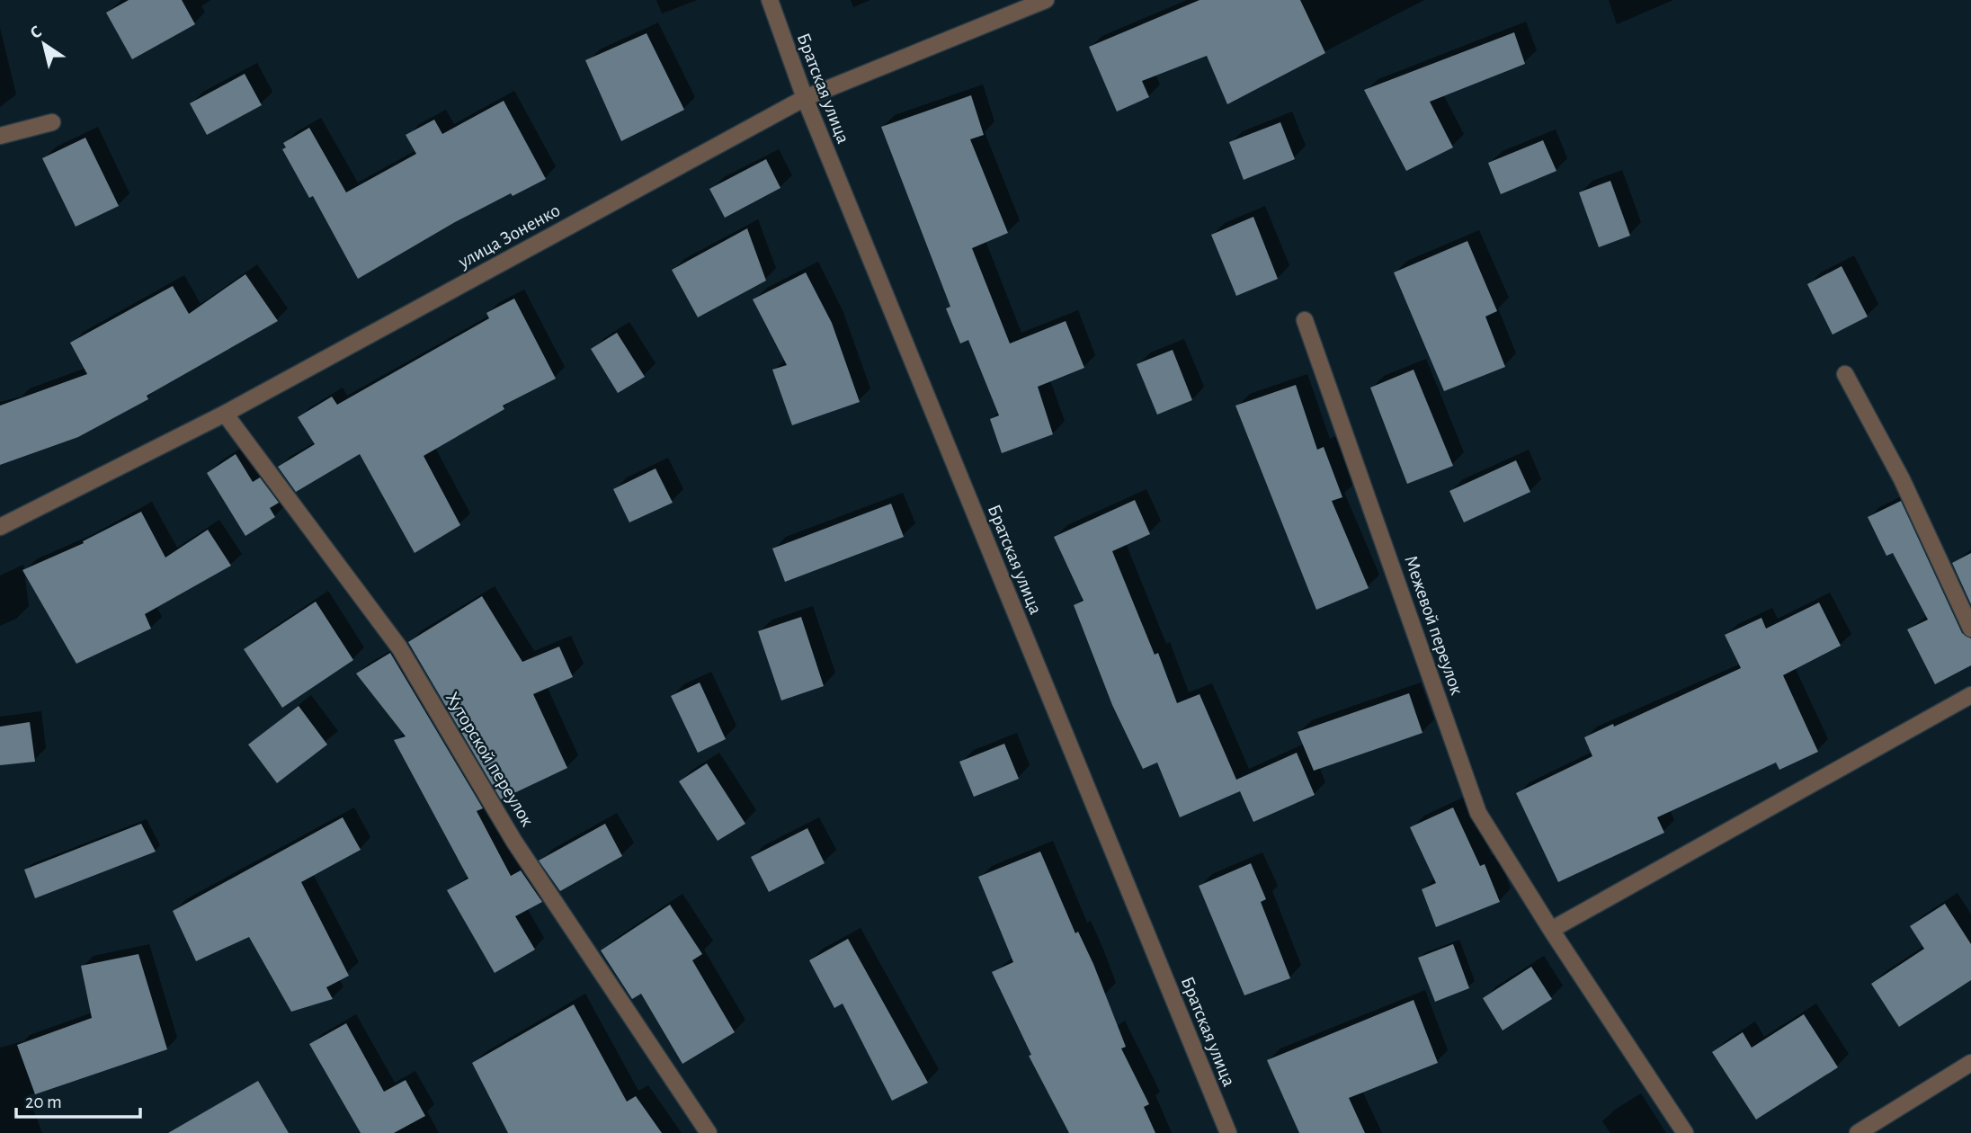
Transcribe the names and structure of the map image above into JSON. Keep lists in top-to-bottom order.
{
  "streets": {
    "street": [
      "Братская улица",
      "улица Зоненко",
      "Межевой переулок",
      "Хуторской переулок"
    ]
  },
  "crossings": [
    ["Братская улица", "улица Зоненко"],
    ["улица Зоненко", "Хуторской переулок"]
  ],
  "scale_bar": "20 m",
  "north": "top left"
}
